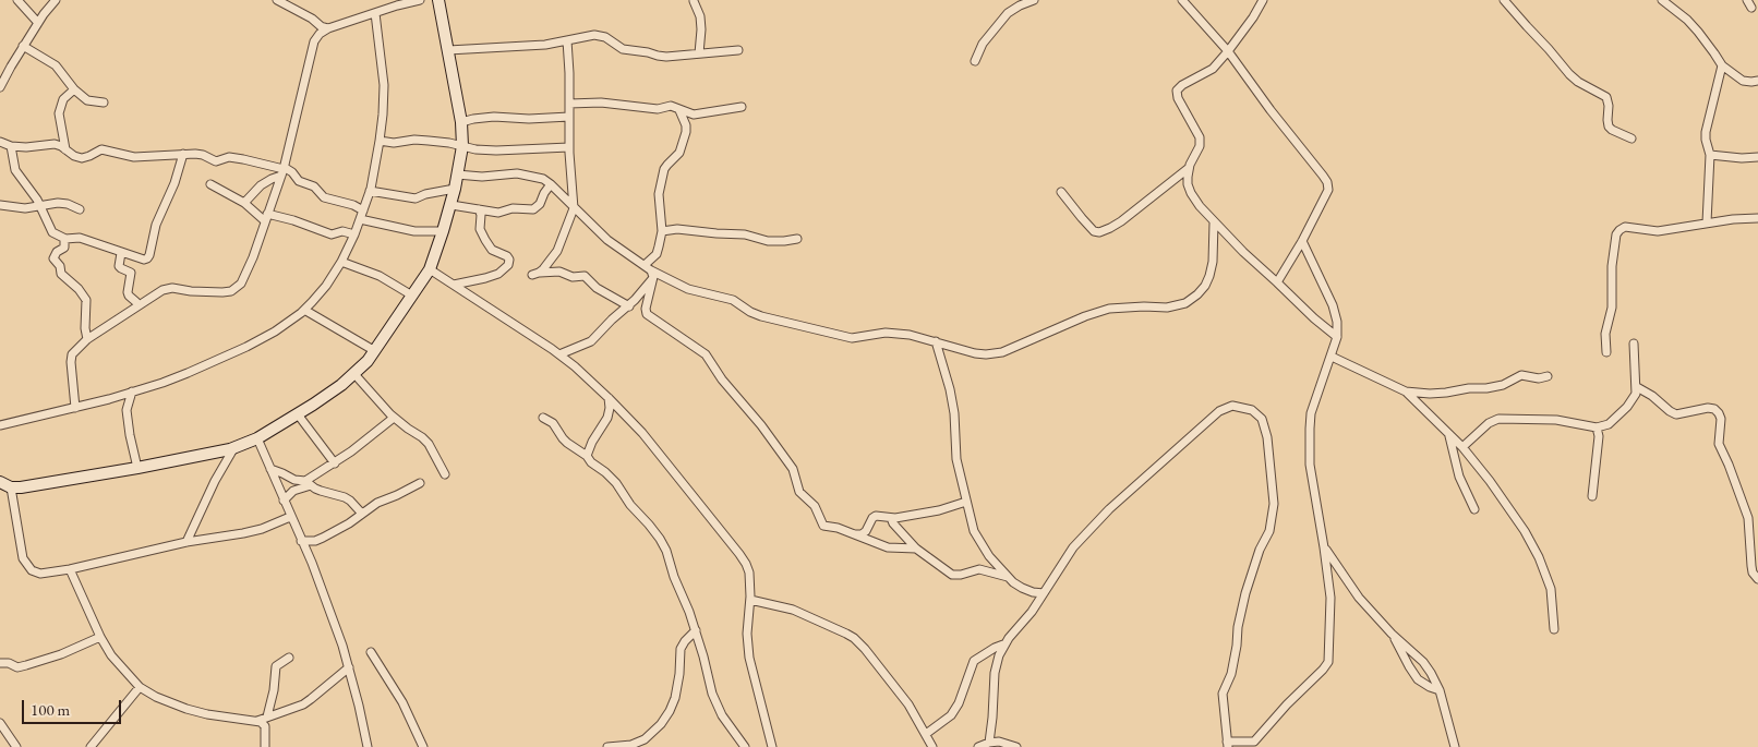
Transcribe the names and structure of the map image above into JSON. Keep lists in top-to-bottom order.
{
  "scale_bar": "100 m"
}
